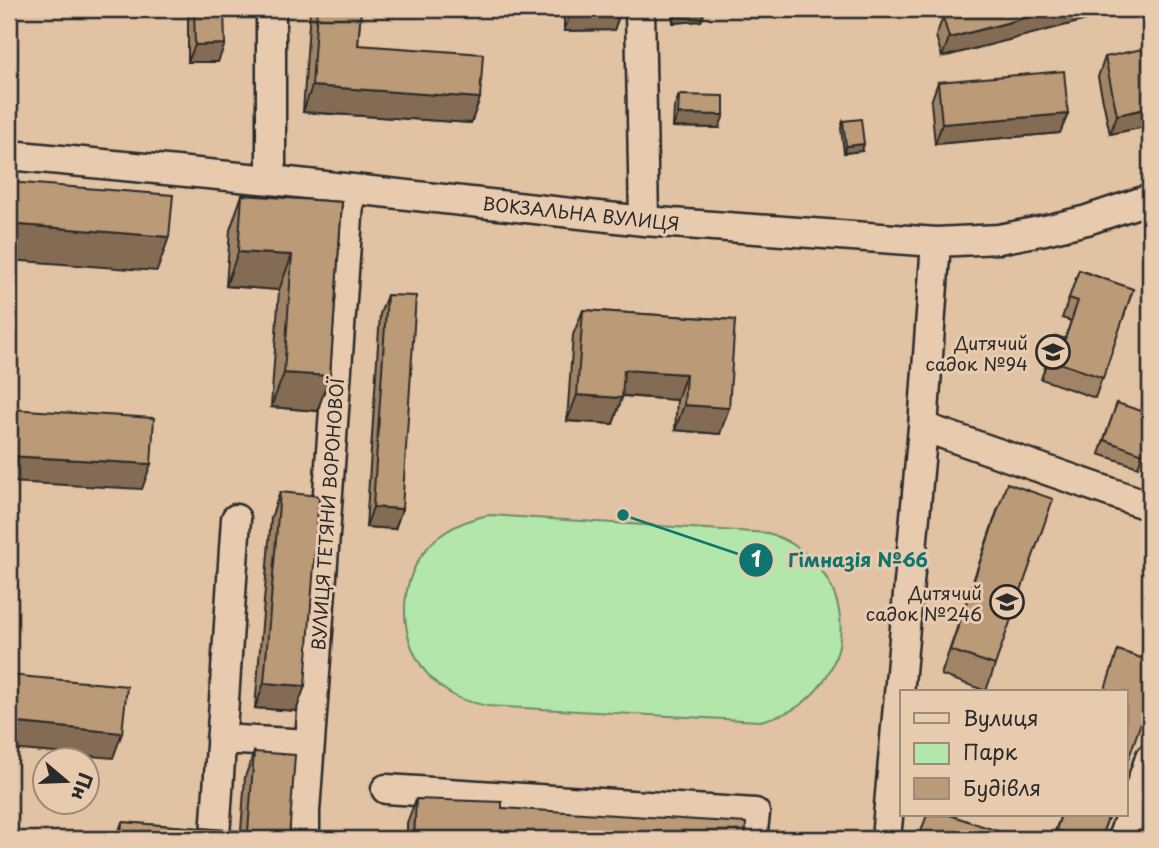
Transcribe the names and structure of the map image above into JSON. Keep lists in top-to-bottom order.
{
  "streets": {
    "street": ["ВОКЗАЛЬНА ВУЛИЦЯ", "ВУЛИЦЯ ТЕТЯНИ ВОРОНОВОЇ"]
  },
  "crossings": [
    ["ВОКЗАЛЬНА ВУЛИЦЯ", "ВУЛИЦЯ ТЕТЯНИ ВОРОНОВОЇ"]
  ],
  "places": {
    "school or university": ["Дитячий садок №94", "Дитячий садок №246"],
    "other": ["Гімназія №66"]
  },
  "legend": ["Вулиця", "Парк", "Будівля"],
  "north": "right"
}
